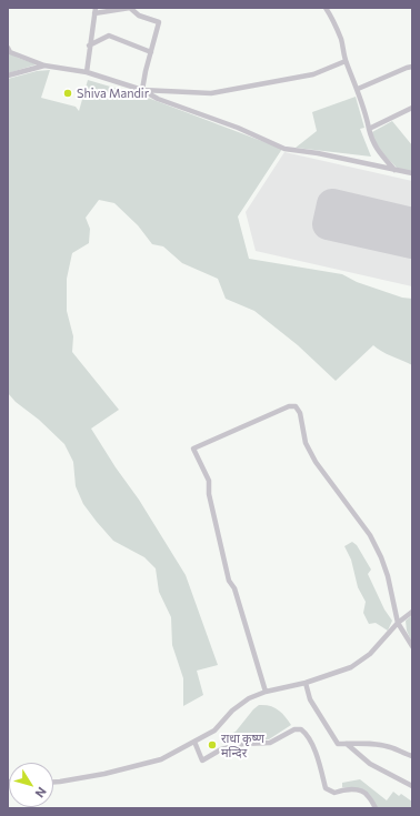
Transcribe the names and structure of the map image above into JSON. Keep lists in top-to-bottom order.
{
  "places": ["Shiva Mandir", "राधा कृष्ण मन्दिर"],
  "north": "bottom right"
}
